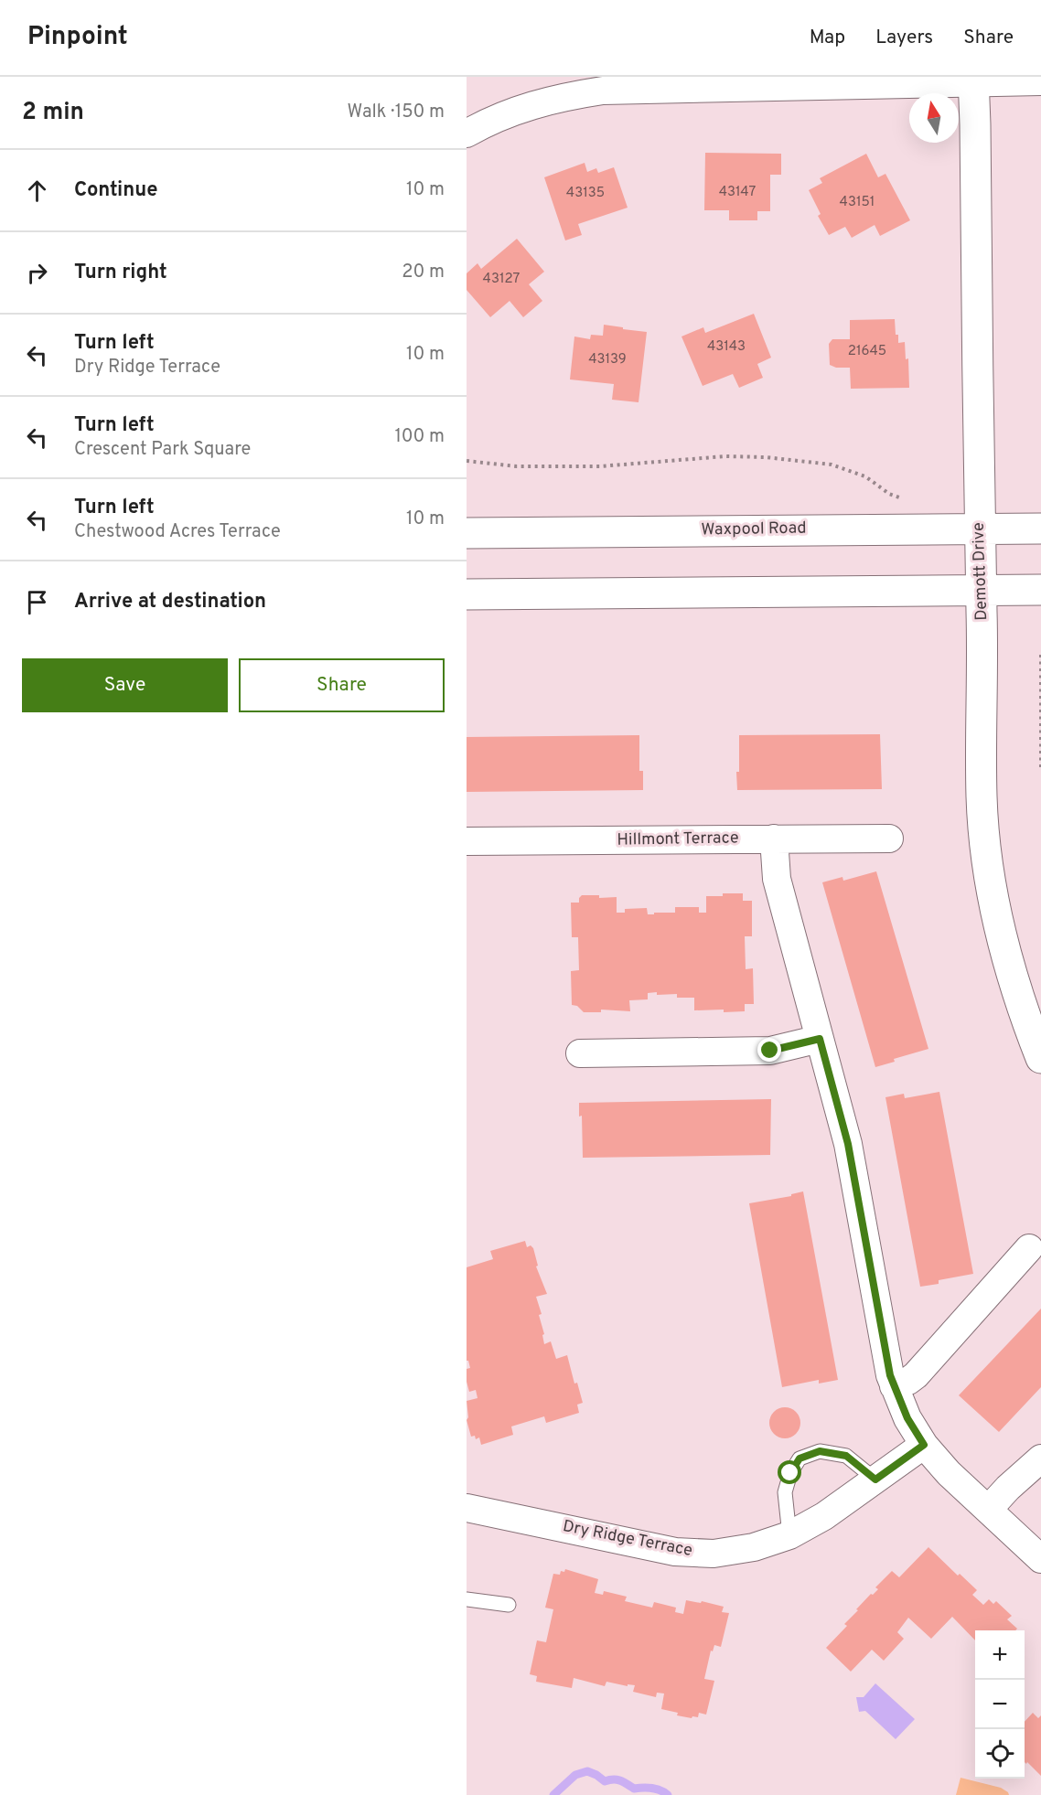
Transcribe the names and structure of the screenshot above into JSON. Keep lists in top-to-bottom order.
{
  "streets": {
    "street": [
      "Waxpool Road",
      "Demott Drive",
      "Hillmont Terrace",
      "Dry Ridge Terrace"
    ]
  },
  "crossings": [
    ["Waxpool Road", "Demott Drive"]
  ],
  "house_numbers": [
    "43147",
    "43135",
    "43151",
    "43127",
    "43143",
    "21645",
    "43139"
  ],
  "north": "top",
  "page": {
    "header": "Pinpoint",
    "nav": ["Map", "Layers", "Share"],
    "heading": ["2 min", "Walk · 150 m"],
    "list": [
      ["Continue", "10 m"],
      ["Turn right", "20 m"],
      ["Turn left", "Dry Ridge Terrace", "10 m"],
      ["Turn left", "Crescent Park Square", "100 m"],
      ["Turn left", "Chestwood Acres Terrace", "10 m"],
      "Arrive at destination"
    ],
    "buttons": ["Save", "Share"],
    "map_buttons": ["+", "−"]
  }
}
